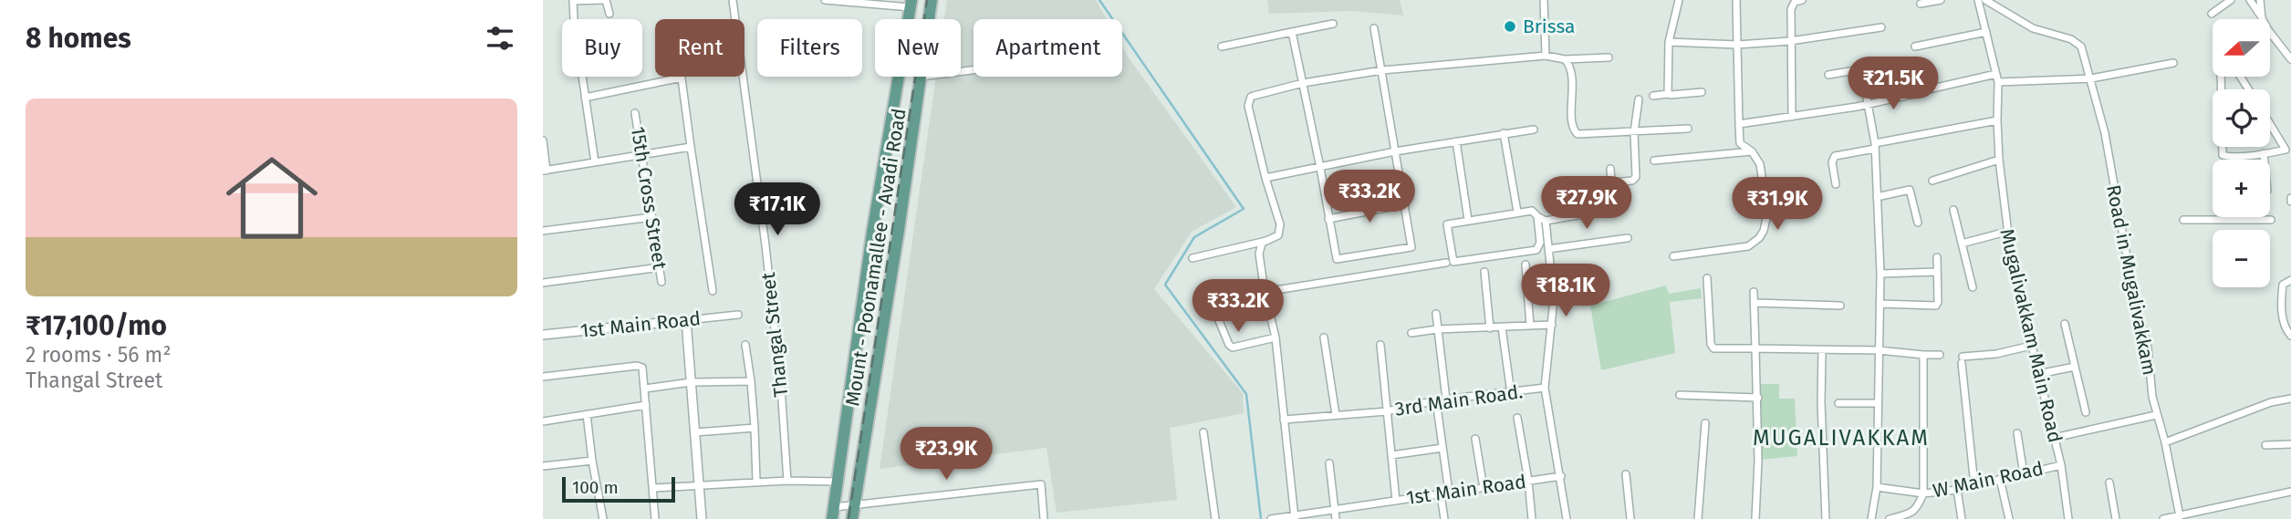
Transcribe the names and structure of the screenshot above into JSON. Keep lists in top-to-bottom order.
{
  "streets": {
    "main road": ["Mount - Poonamallee - Avadi Road"],
    "street": [
      "15th Cross Street",
      "Road in Mugalivakkam",
      "1st Main Road",
      "Thangal Street",
      "Mugalivakkam Main Road",
      "3rd Main Road.",
      "W Main Road"
    ]
  },
  "crossings": [
    ["1st Main Road", "3rd Main Road."],
    ["Mugalivakkam Main Road", "W Main Road"]
  ],
  "districts": ["MUGALIVAKKAM"],
  "places": ["Brissa"],
  "scale_bar": "100 m",
  "north": "left",
  "page": {
    "heading": "8 homes",
    "map_buttons": ["+", "−"],
    "chip": [
      "Buy",
      "Rent",
      "Filters",
      "New",
      "Apartment"
    ],
    "price": [
      "₹21.5K",
      "₹33.2K",
      "₹27.9K",
      "₹31.9K",
      "₹17.1K",
      "₹18.1K",
      "₹33.2K",
      "₹23.9K"
    ],
    "list": [
      {
        "name": "₹17,100/mo",
        "note": "2 rooms · 56 m² · Thangal Street"
      }
    ],
    "scale": "100 m"
  }
}
